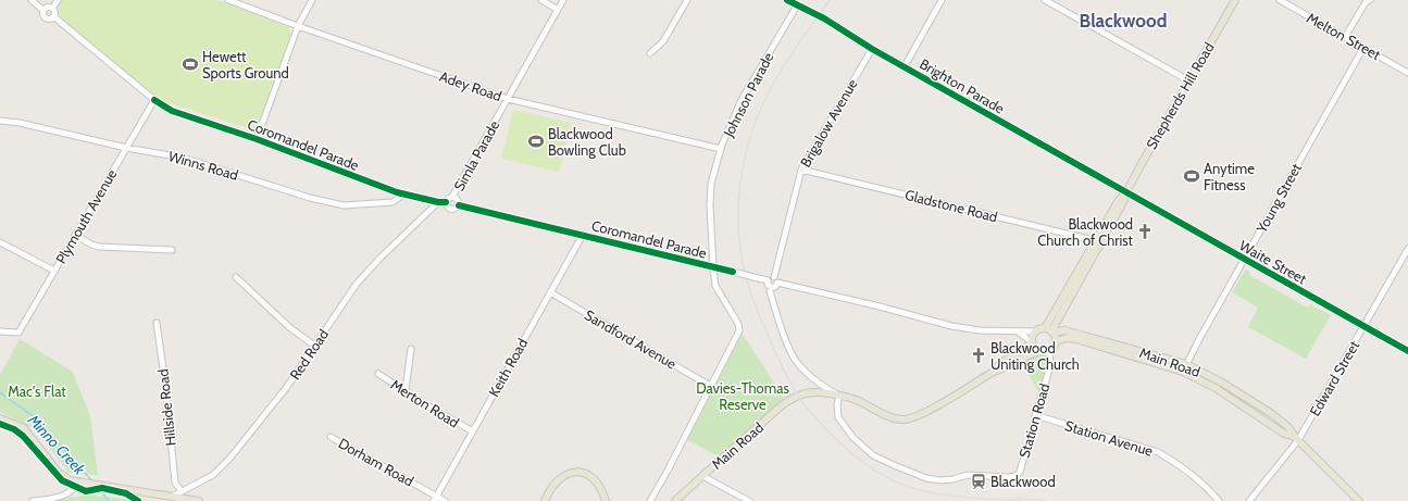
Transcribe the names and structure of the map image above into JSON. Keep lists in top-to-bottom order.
{
  "streets": {
    "main road": ["Shepherds Hill Road", "Main Road"],
    "street": [
      "Melton Street",
      "Adey Road",
      "Brighton Parade",
      "Johnson Parade",
      "Brigalow Avenue",
      "Coromandel Parade",
      "Simla Parade",
      "Winns Road",
      "Young Street",
      "Gladstone Road",
      "Plymouth Avenue",
      "Waite Street",
      "Sandford Avenue",
      "Red Road",
      "Keith Road",
      "Edward Street",
      "Merton Road",
      "Hillside Road",
      "Station Road",
      "Station Avenue",
      "Dorham Road"
    ]
  },
  "crossings": [
    ["Melton Street", "Young Street"],
    ["Adey Road", "Johnson Parade"],
    ["Adey Road", "Simla Parade"],
    ["Brighton Parade", "Johnson Parade"],
    ["Brighton Parade", "Shepherds Hill Road"],
    ["Brighton Parade", "Brigalow Avenue"],
    ["Brighton Parade", "Waite Street"],
    ["Johnson Parade", "Coromandel Parade"],
    ["Johnson Parade", "Sandford Avenue"],
    ["Shepherds Hill Road", "Gladstone Road"],
    ["Shepherds Hill Road", "Waite Street"],
    ["Shepherds Hill Road", "Main Road"],
    ["Shepherds Hill Road", "Station Road"],
    ["Brigalow Avenue", "Coromandel Parade"],
    ["Brigalow Avenue", "Gladstone Road"],
    ["Coromandel Parade", "Simla Parade"],
    ["Coromandel Parade", "Plymouth Avenue"],
    ["Coromandel Parade", "Red Road"],
    ["Coromandel Parade", "Keith Road"],
    ["Winns Road", "Plymouth Avenue"],
    ["Young Street", "Waite Street"],
    ["Young Street", "Main Road"],
    ["Waite Street", "Edward Street"],
    ["Sandford Avenue", "Keith Road"],
    ["Red Road", "Hillside Road"],
    ["Main Road", "Edward Street"],
    ["Main Road", "Station Road"],
    ["Keith Road", "Merton Road"],
    ["Keith Road", "Dorham Road"],
    ["Station Road", "Station Avenue"]
  ],
  "districts": ["Blackwood"],
  "water": ["Minno Creek"],
  "parks": ["Davies-Thomas Reserve", "Mac's Flat"],
  "places": {
    "sports": ["Hewett Sports Ground", "Blackwood Bowling Club", "Anytime Fitness"],
    "church": ["Blackwood Church of Christ", "Blackwood Uniting Church"],
    "station": ["Blackwood"]
  }
}
